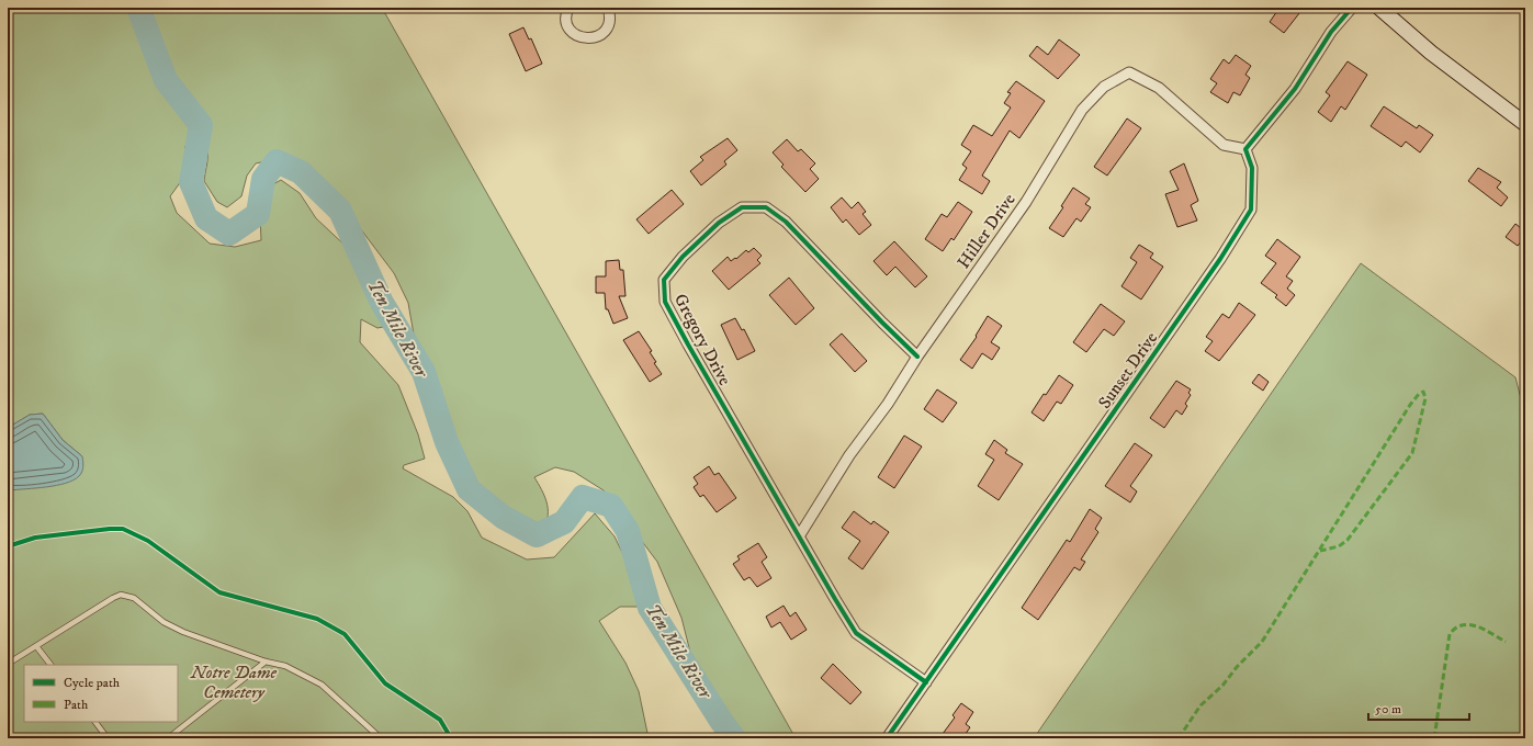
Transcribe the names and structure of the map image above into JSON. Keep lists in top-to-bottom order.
{
  "streets": {
    "street": ["Hiller Drive", "Gregory Drive", "Sunset Drive"]
  },
  "crossings": [
    ["Hiller Drive", "Gregory Drive"],
    ["Hiller Drive", "Sunset Drive"],
    ["Gregory Drive", "Sunset Drive"]
  ],
  "water": ["Ten Mile River"],
  "parks": ["Notre Dame Cemetery"],
  "legend": ["Cycle path", "Path"],
  "scale_bar": "50 m"
}
